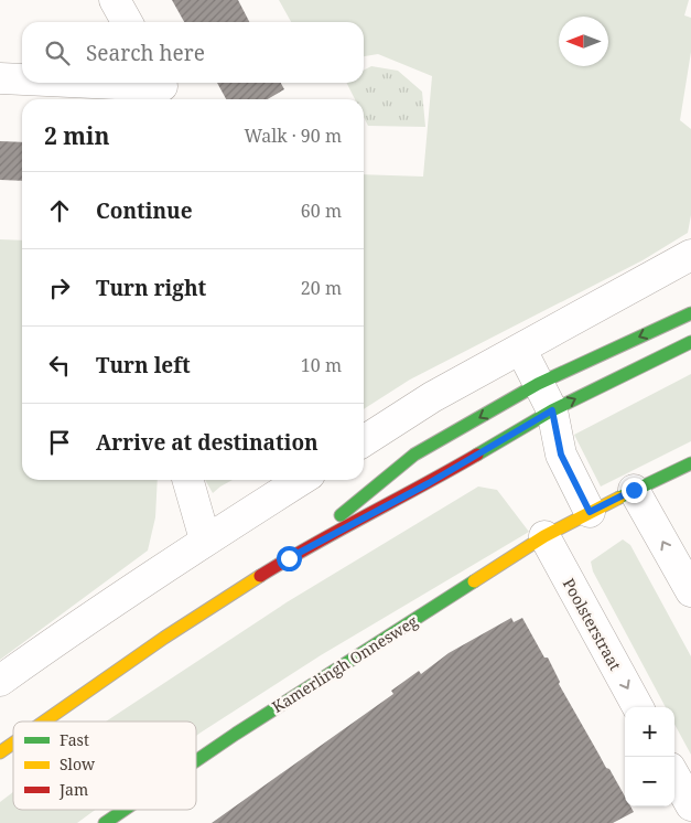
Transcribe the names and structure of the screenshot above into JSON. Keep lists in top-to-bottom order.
{
  "streets": {
    "main road": ["Kamerlingh Onnesweg"],
    "street": ["Poolsterstraat"]
  },
  "crossings": [
    ["Poolsterstraat", "Kamerlingh Onnesweg"]
  ],
  "legend": ["Fast", "Slow", "Jam"],
  "north": "left",
  "page": {
    "search": "Search here",
    "heading": ["2 min", "Walk · 90 m"],
    "list": [
      ["Continue", "60 m"],
      ["Turn right", "20 m"],
      ["Turn left", "10 m"],
      "Arrive at destination"
    ],
    "map_buttons": ["+", "−"]
  }
}
